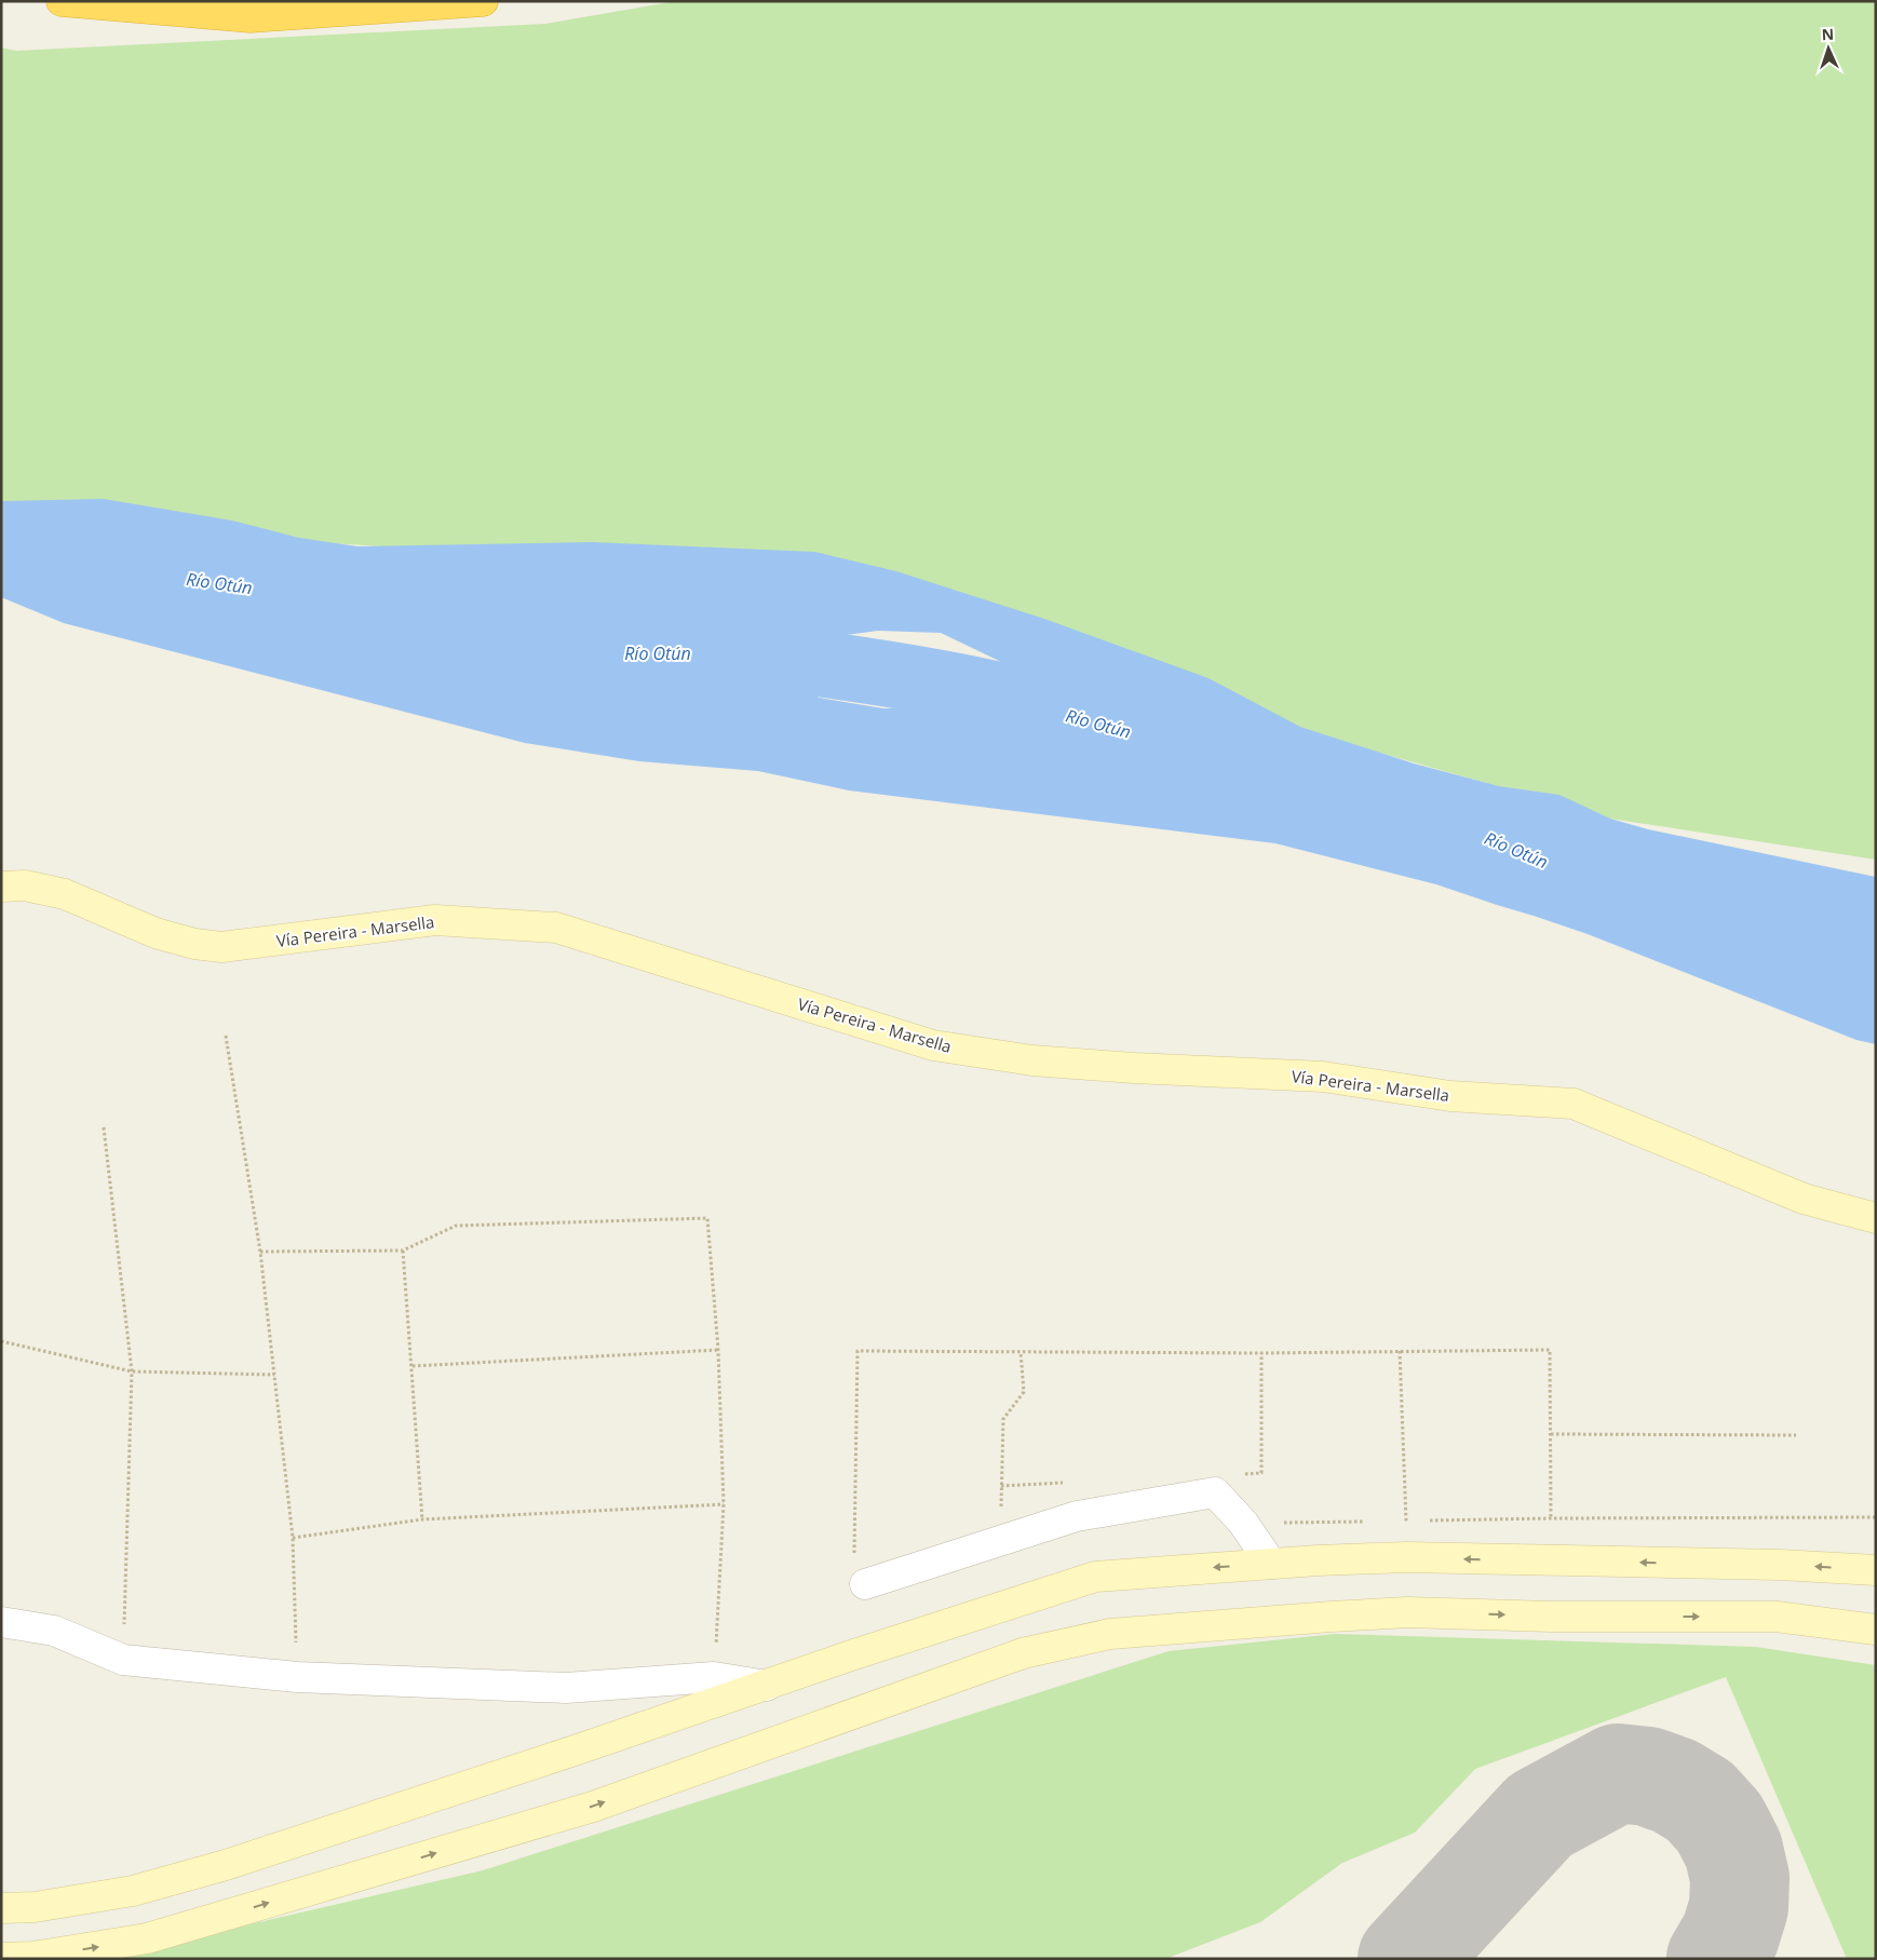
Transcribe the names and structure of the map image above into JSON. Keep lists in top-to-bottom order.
{
  "streets": {
    "main road": ["Vía Pereira - Marsella"]
  },
  "water": ["Río Otún"],
  "north": "top"
}
